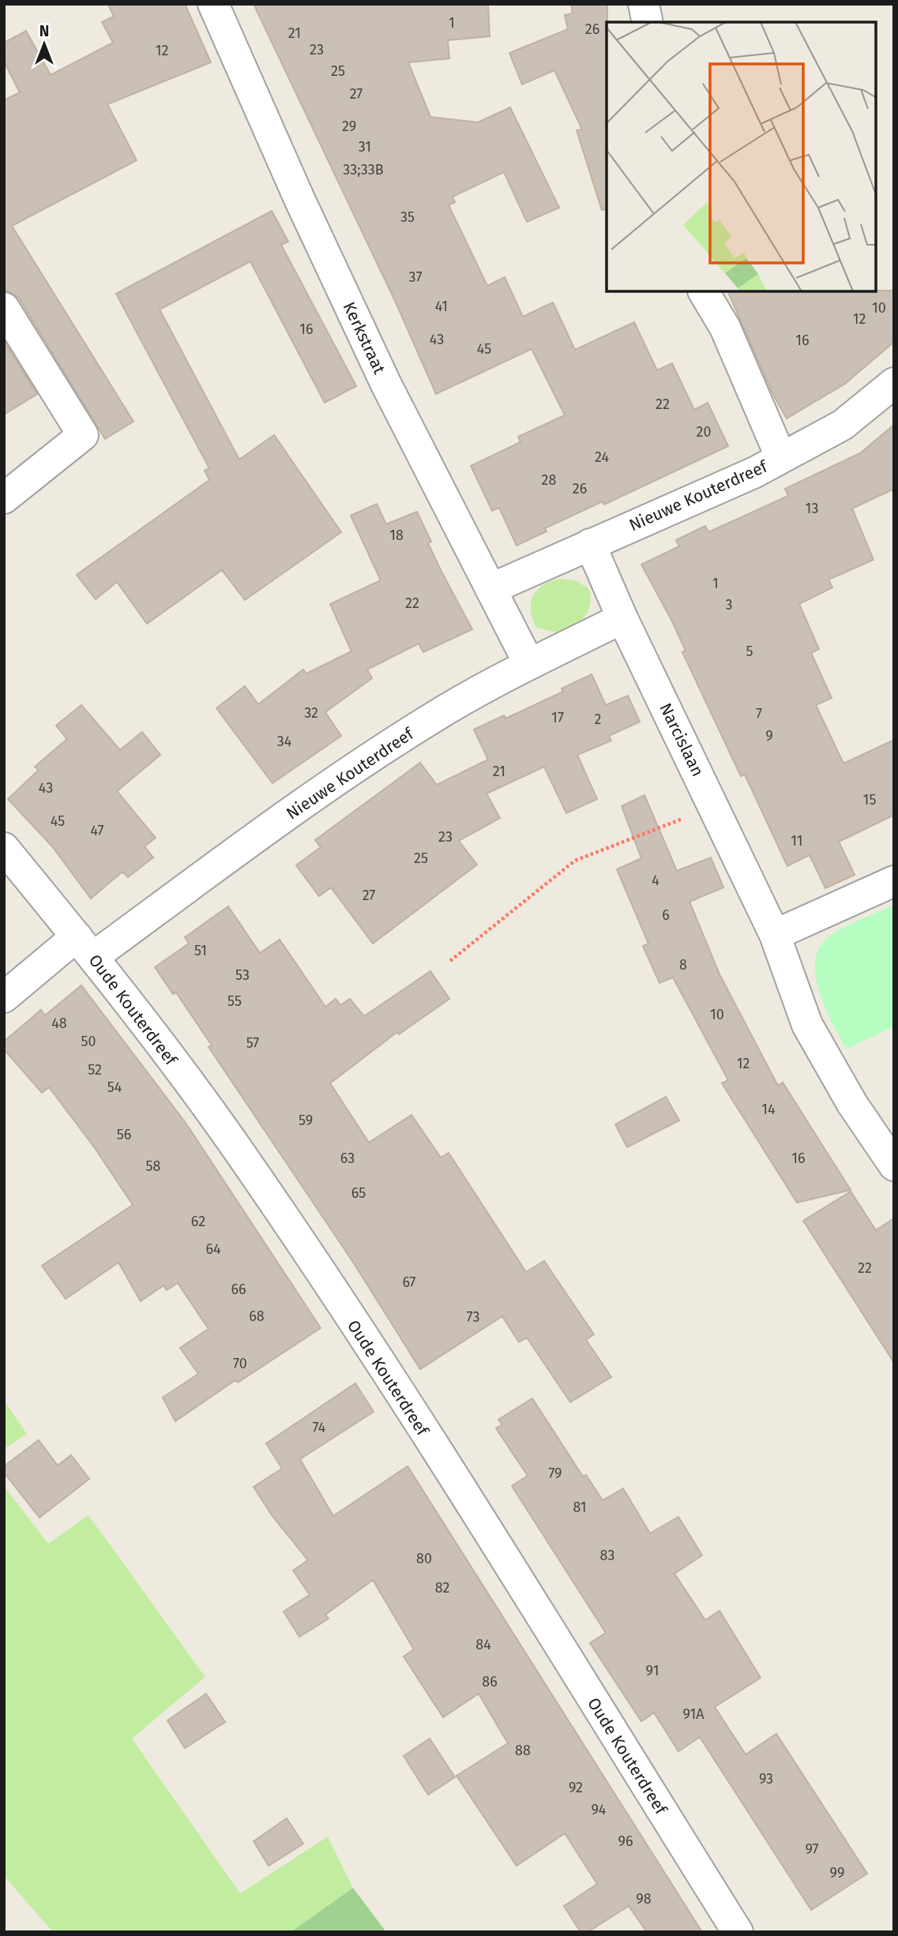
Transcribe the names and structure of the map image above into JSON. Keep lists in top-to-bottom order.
{
  "streets": {
    "street": [
      "Kerkstraat",
      "Nieuwe Kouterdreef",
      "Narcislaan",
      "Oude Kouterdreef"
    ]
  },
  "crossings": [
    ["Kerkstraat", "Nieuwe Kouterdreef"],
    ["Nieuwe Kouterdreef", "Narcislaan"],
    ["Nieuwe Kouterdreef", "Oude Kouterdreef"]
  ],
  "house_numbers": [
    "1",
    "26",
    "21",
    "23",
    "12",
    "25",
    "27",
    "29",
    "31",
    "33;33B",
    "35",
    "37",
    "41",
    "10",
    "12",
    "16",
    "43",
    "16",
    "45",
    "22",
    "20",
    "24",
    "28",
    "26",
    "13",
    "18",
    "1",
    "22",
    "3",
    "5",
    "32",
    "7",
    "17",
    "2",
    "9",
    "34",
    "21",
    "43",
    "15",
    "45",
    "47",
    "23",
    "11",
    "25",
    "4",
    "27",
    "6",
    "51",
    "8",
    "53",
    "55",
    "10",
    "48",
    "50",
    "57",
    "12",
    "52",
    "54",
    "14",
    "59",
    "56",
    "63",
    "16",
    "58",
    "65",
    "62",
    "64",
    "22",
    "67",
    "66",
    "68",
    "73",
    "70",
    "74",
    "79",
    "81",
    "83",
    "80",
    "82",
    "84",
    "91",
    "86",
    "91A",
    "88",
    "93",
    "92",
    "94",
    "96",
    "97",
    "99",
    "98"
  ],
  "north": "top"
}
